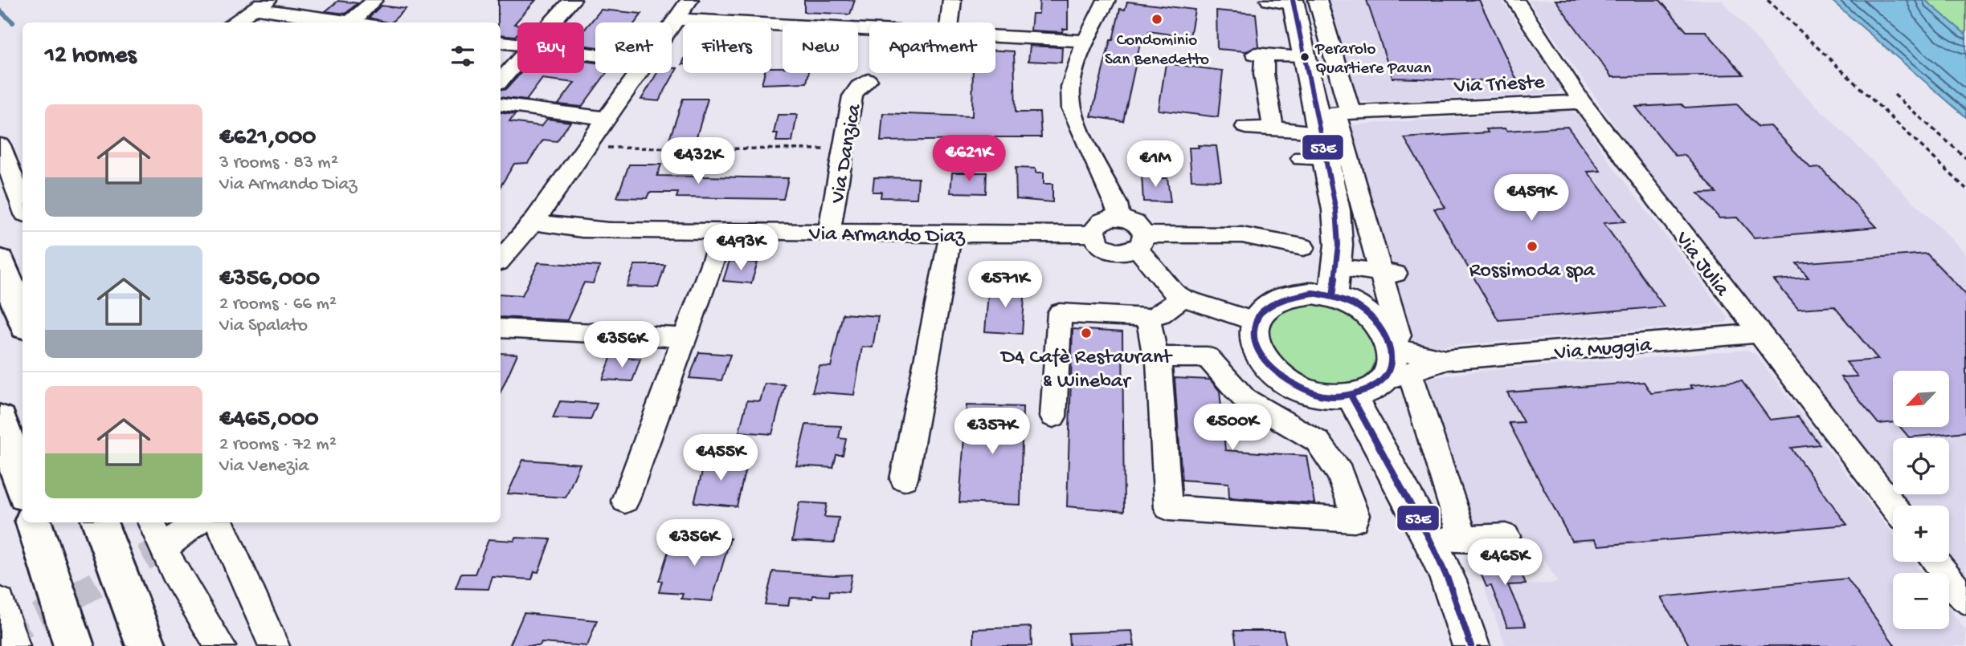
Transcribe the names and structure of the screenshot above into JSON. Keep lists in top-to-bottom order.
{
  "streets": {
    "street": [
      "Via Trieste",
      "Via Danzica",
      "Via Armando Diaz",
      "Via Julia",
      "Via Muggia"
    ]
  },
  "crossings": [
    ["Via Trieste", "Via Julia"],
    ["Via Danzica", "Via Armando Diaz"],
    ["Via Julia", "Via Muggia"]
  ],
  "places": [
    "Condominio San Benedetto",
    "Perarolo Quartiere Pavan",
    "Rossimoda spa",
    "D4 Cafè Restaurant & Winebar"
  ],
  "lines": ["transit line 53E"],
  "north": "bottom left",
  "page": {
    "chip": [
      "Buy",
      "Rent",
      "Filters",
      "New",
      "Apartment"
    ],
    "heading": "12 homes",
    "list": [
      {
        "name": "€621,000",
        "note": "3 rooms · 83 m² · Via Armando Diaz"
      },
      {
        "name": "€356,000",
        "note": "2 rooms · 66 m² · Via Spalato"
      },
      {
        "name": "€465,000",
        "note": "2 rooms · 72 m² · Via Venezia"
      }
    ],
    "price": [
      "€621K",
      "€432K",
      "€1M",
      "€459K",
      "€493K",
      "€571K",
      "€356K",
      "€500K",
      "€357K",
      "€455K",
      "€356K",
      "€465K"
    ],
    "map_buttons": ["+", "−"]
  }
}
